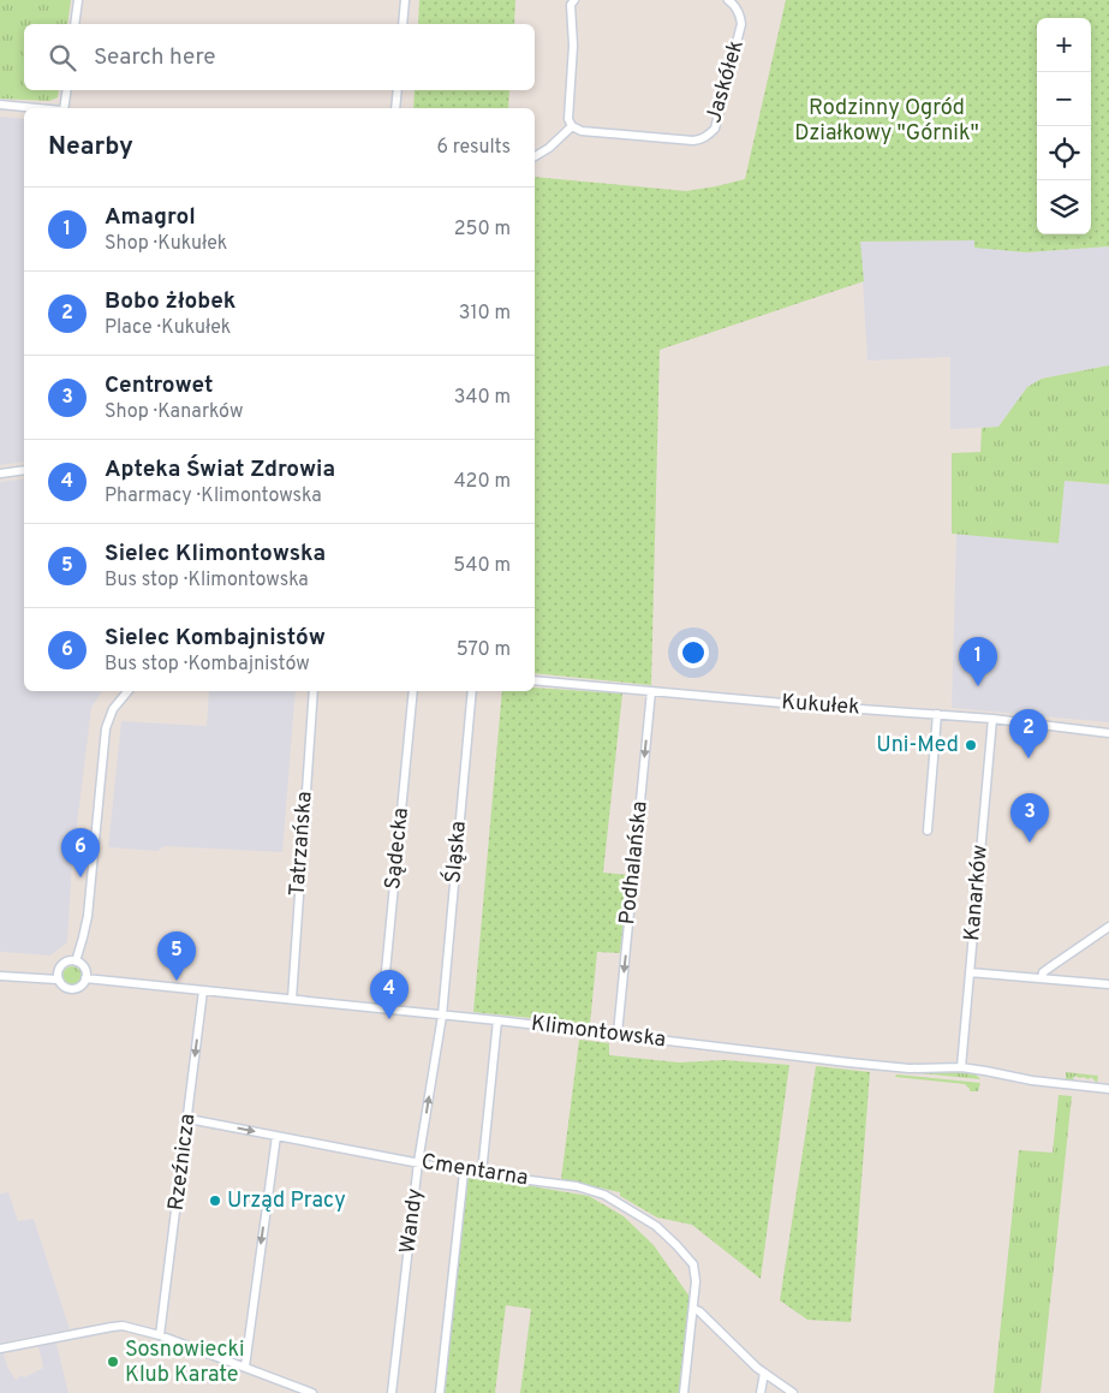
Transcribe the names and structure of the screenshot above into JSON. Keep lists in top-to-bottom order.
{
  "streets": {
    "street": [
      "Jaskółek",
      "Kukułek",
      "Tatrzańska",
      "Sądecka",
      "Śląska",
      "Podhalańska",
      "Kanarków",
      "Klimontowska",
      "Rzeźnicza",
      "Cmentarna",
      "Wandy"
    ]
  },
  "crossings": [
    ["Kukułek", "Podhalańska"],
    ["Kukułek", "Kanarków"],
    ["Tatrzańska", "Klimontowska"],
    ["Sądecka", "Klimontowska"],
    ["Śląska", "Klimontowska"],
    ["Śląska", "Wandy"],
    ["Podhalańska", "Klimontowska"],
    ["Kanarków", "Klimontowska"],
    ["Klimontowska", "Rzeźnicza"],
    ["Klimontowska", "Wandy"],
    ["Rzeźnicza", "Cmentarna"],
    ["Cmentarna", "Wandy"]
  ],
  "one_way": ["Podhalańska", "Rzeźnicza"],
  "parks": ["Rodzinny Ogród Działkowy \"Górnik\""],
  "places": ["Uni-Med", "Urząd Pracy", "Sosnowiecki Klub Karate"],
  "page": {
    "map_buttons": ["+", "−"],
    "search": "Search here",
    "heading": ["Nearby", "6 results"],
    "list": [
      {
        "mark": "1",
        "name": "Amagrol",
        "note": "Shop · Kukułek",
        "value": "250 m"
      },
      {
        "mark": "2",
        "name": "Bobo żłobek",
        "note": "Place · Kukułek",
        "value": "310 m"
      },
      {
        "mark": "3",
        "name": "Centrowet",
        "note": "Shop · Kanarków",
        "value": "340 m"
      },
      {
        "mark": "4",
        "name": "Apteka Świat Zdrowia",
        "note": "Pharmacy · Klimontowska",
        "value": "420 m"
      },
      {
        "mark": "5",
        "name": "Sielec Klimontowska",
        "note": "Bus stop · Klimontowska",
        "value": "540 m"
      },
      {
        "mark": "6",
        "name": "Sielec Kombajnistów",
        "note": "Bus stop · Kombajnistów",
        "value": "570 m"
      }
    ],
    "pins": [
      "1",
      "2",
      "3",
      "6",
      "5",
      "4"
    ]
  }
}
